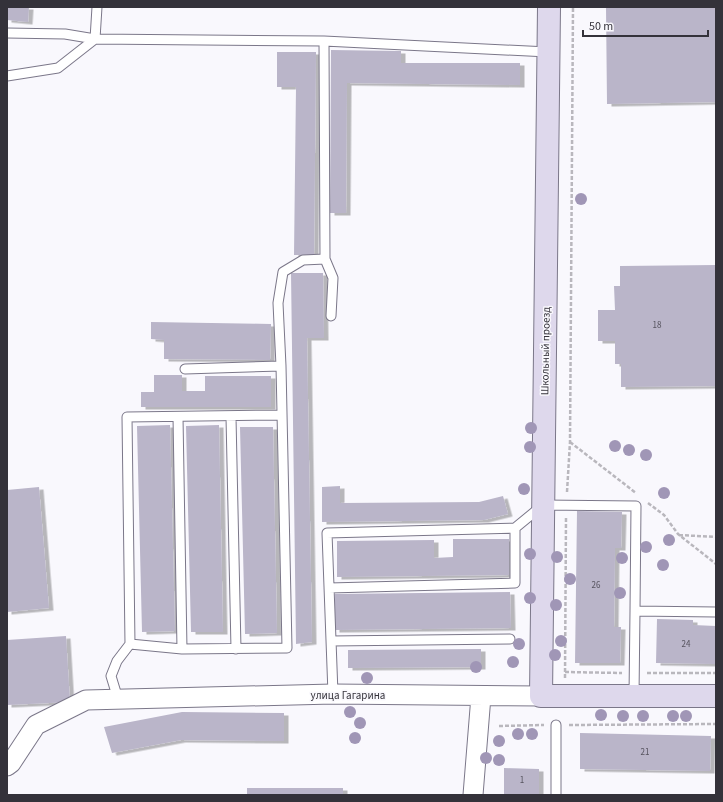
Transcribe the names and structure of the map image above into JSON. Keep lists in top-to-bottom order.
{
  "streets": {
    "street": ["Школьный проезд", "улица Гагарина"]
  },
  "crossings": [
    ["Школьный проезд", "улица Гагарина"]
  ],
  "house_numbers": [
    "18",
    "26",
    "24",
    "21",
    "1"
  ],
  "scale_bar": "50 m"
}
